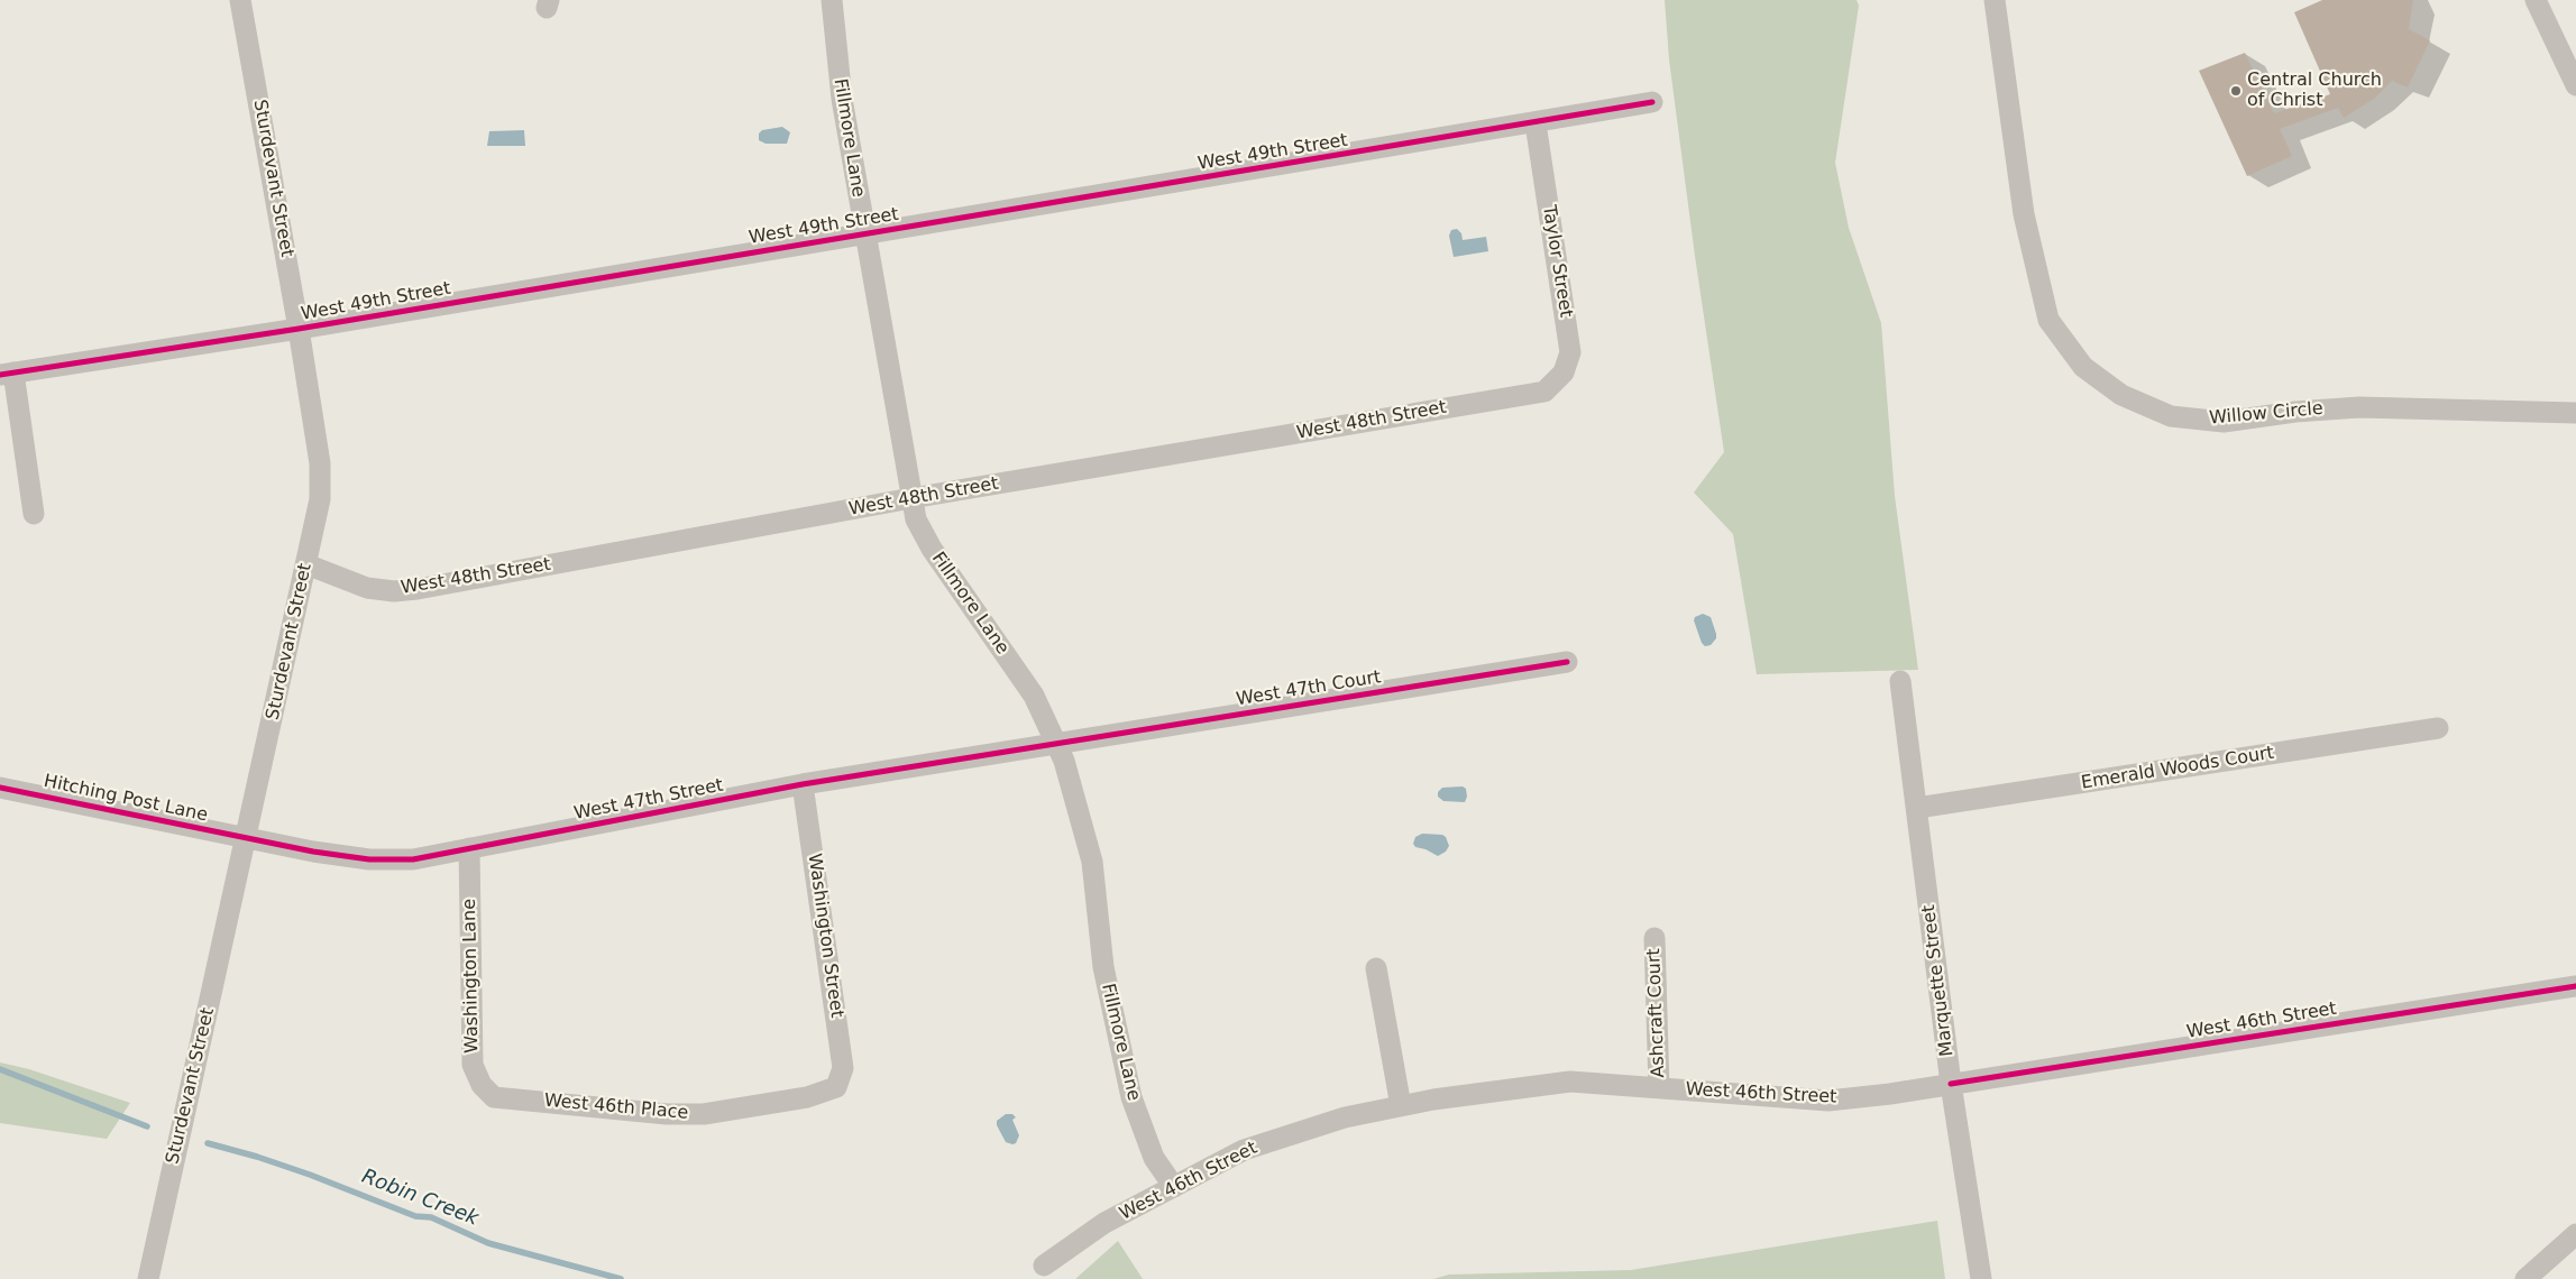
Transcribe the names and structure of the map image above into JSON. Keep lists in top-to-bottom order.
{
  "streets": {
    "street": [
      "Fillmore Lane",
      "West 49th Street",
      "Sturdevant Street",
      "Taylor Street",
      "Willow Circle",
      "West 48th Street",
      "West 47th Court",
      "Emerald Woods Court",
      "Hitching Post Lane",
      "West 47th Street",
      "Washington Street",
      "Washington Lane",
      "Marquette Street",
      "Ashcraft Court",
      "West 46th Street",
      "West 46th Place"
    ]
  },
  "crossings": [
    ["Fillmore Lane", "West 49th Street"],
    ["Fillmore Lane", "West 48th Street"],
    ["Fillmore Lane", "West 47th Court"],
    ["Fillmore Lane", "West 47th Street"],
    ["Fillmore Lane", "West 46th Street"],
    ["West 49th Street", "Sturdevant Street"],
    ["West 49th Street", "Taylor Street"],
    ["Sturdevant Street", "West 48th Street"],
    ["Sturdevant Street", "Hitching Post Lane"],
    ["Sturdevant Street", "West 47th Street"],
    ["Taylor Street", "West 48th Street"],
    ["West 47th Court", "West 47th Street"],
    ["Emerald Woods Court", "Marquette Street"],
    ["Hitching Post Lane", "West 47th Street"],
    ["West 47th Street", "Washington Street"],
    ["West 47th Street", "Washington Lane"],
    ["Washington Street", "West 46th Place"],
    ["Washington Lane", "West 46th Place"],
    ["Marquette Street", "West 46th Street"],
    ["Ashcraft Court", "West 46th Street"]
  ],
  "water": ["Robin Creek"],
  "places": ["Central Church of Christ"]
}
